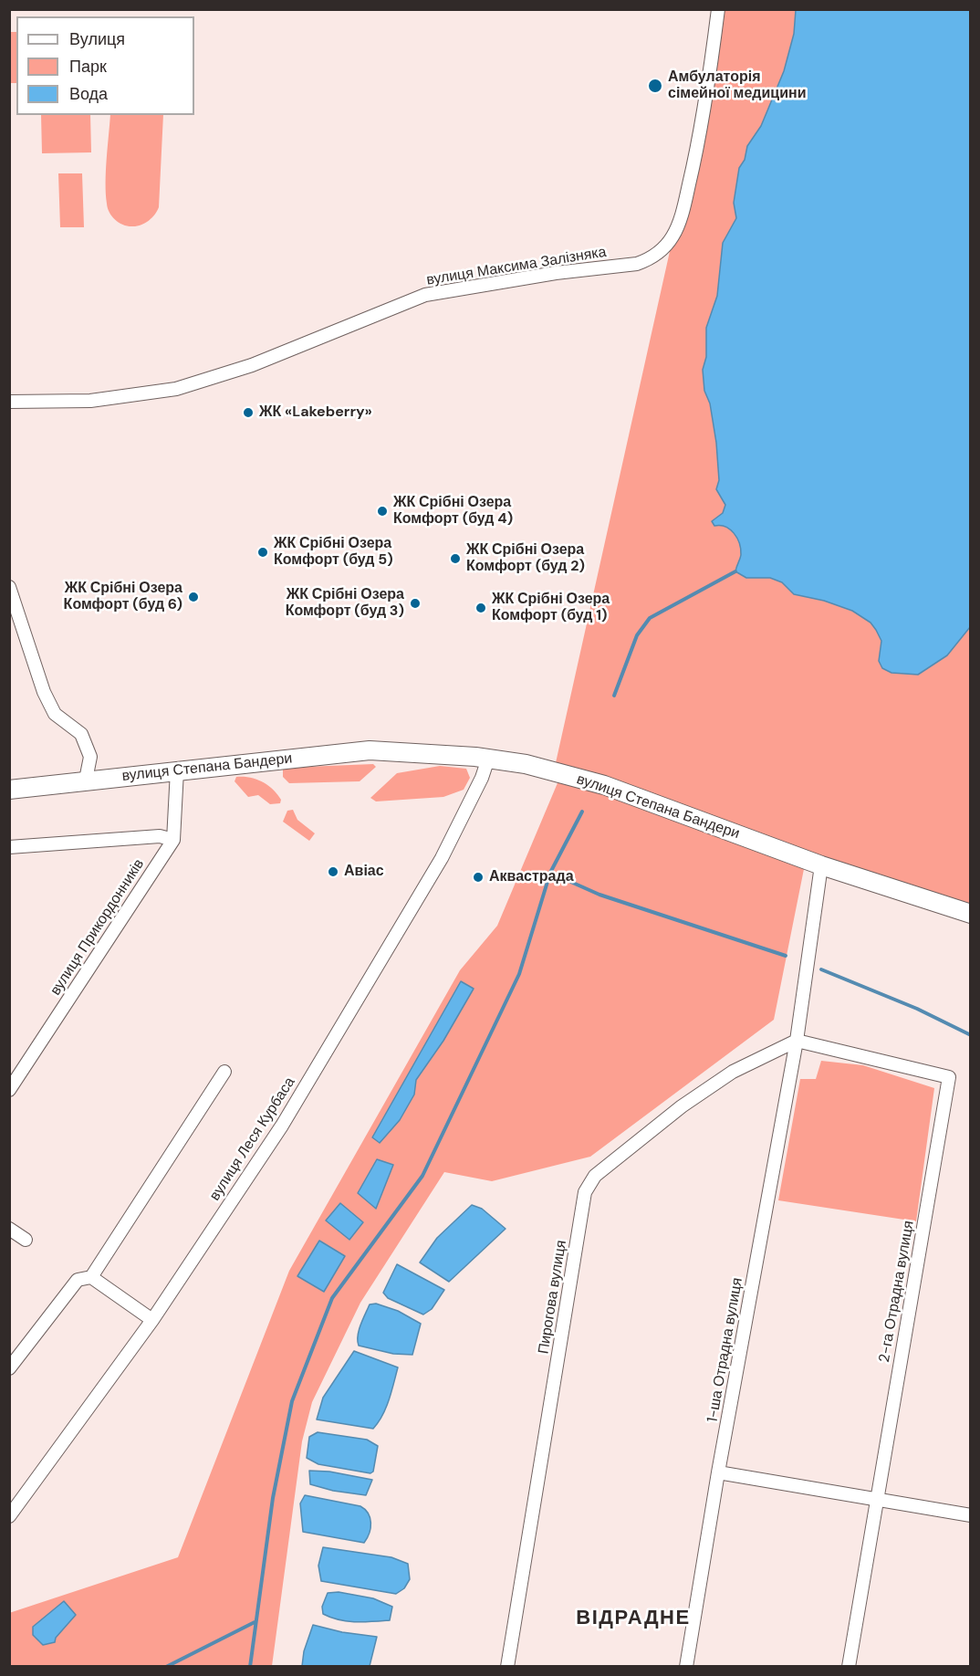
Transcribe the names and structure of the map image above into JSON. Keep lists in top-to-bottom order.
{
  "streets": {
    "main road": ["вулиця Степана Бандери"],
    "street": [
      "вулиця Максима Залізняка",
      "вулиця Прикордонників",
      "вулиця Леся Курбаса",
      "2-га Отрадна вулиця",
      "Пирогова вулиця",
      "1-ша Отрадна вулиця"
    ]
  },
  "crossings": [
    ["вулиця Степана Бандери", "вулиця Леся Курбаса"],
    ["вулиця Степана Бандери", "1-ша Отрадна вулиця"],
    ["2-га Отрадна вулиця", "Пирогова вулиця"],
    ["2-га Отрадна вулиця", "1-ша Отрадна вулиця"],
    ["Пирогова вулиця", "1-ша Отрадна вулиця"]
  ],
  "districts": ["ВІДРАДНЕ"],
  "places": [
    "Амбулаторія сімейної медицини",
    "ЖК «Lakeberry»",
    "ЖК Срібні Озера Комфорт (буд 4)",
    "ЖК Срібні Озера Комфорт (буд 5)",
    "ЖК Срібні Озера Комфорт (буд 2)",
    "ЖК Срібні Озера Комфорт (буд 6)",
    "ЖК Срібні Озера Комфорт (буд 3)",
    "ЖК Срібні Озера Комфорт (буд 1)",
    "Авіас",
    "Аквастрада"
  ],
  "legend": ["Вулиця", "Парк", "Вода"]
}
